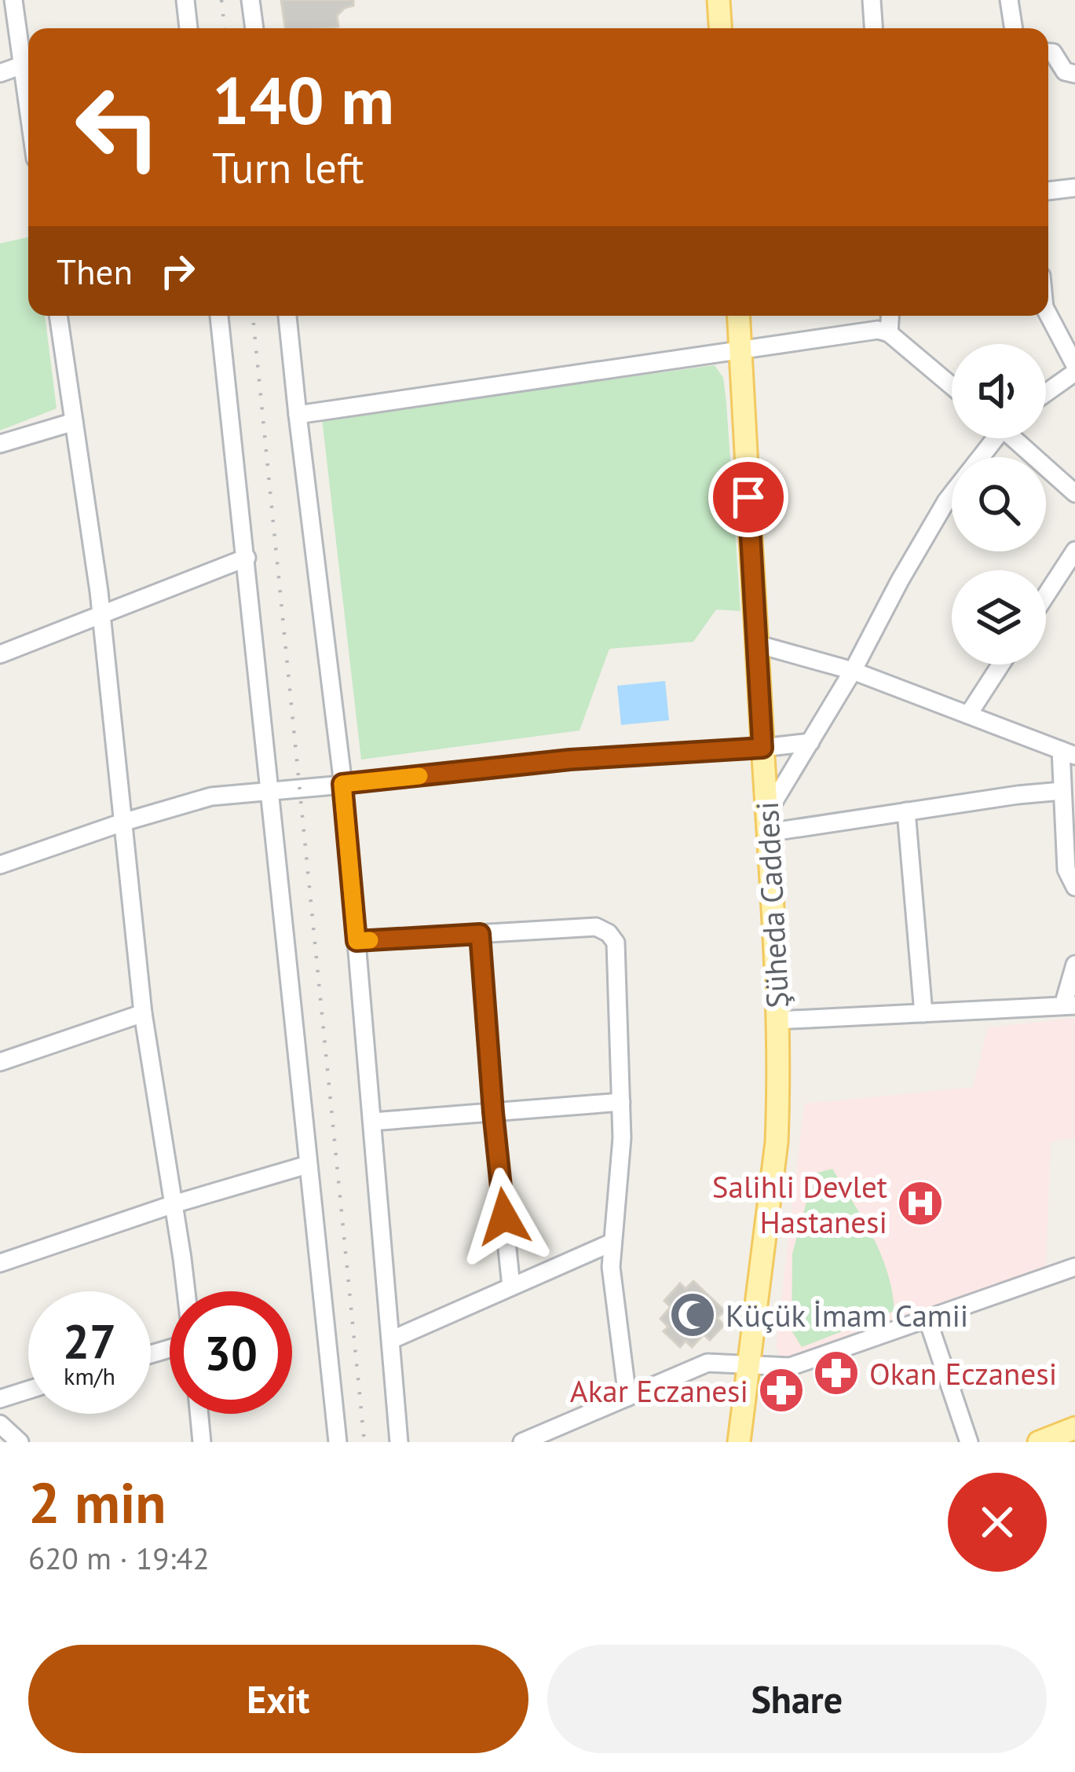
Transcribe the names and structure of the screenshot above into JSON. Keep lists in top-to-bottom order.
{
  "streets": {
    "main road": ["Şüheda Caddesi"]
  },
  "places": {
    "hospital": ["Salihli Devlet Hastanesi"],
    "mosque": ["Küçük İmam Camii"],
    "pharmacy": ["Okan Eczanesi", "Akar Eczanesi"]
  },
  "page": {
    "turn": ["140 m", "Turn left"],
    "then": "Then",
    "speed": "27 km/h",
    "limit": "30",
    "heading": ["2 min", "620 m · 19:42"],
    "buttons": ["Exit", "Share"]
  }
}
